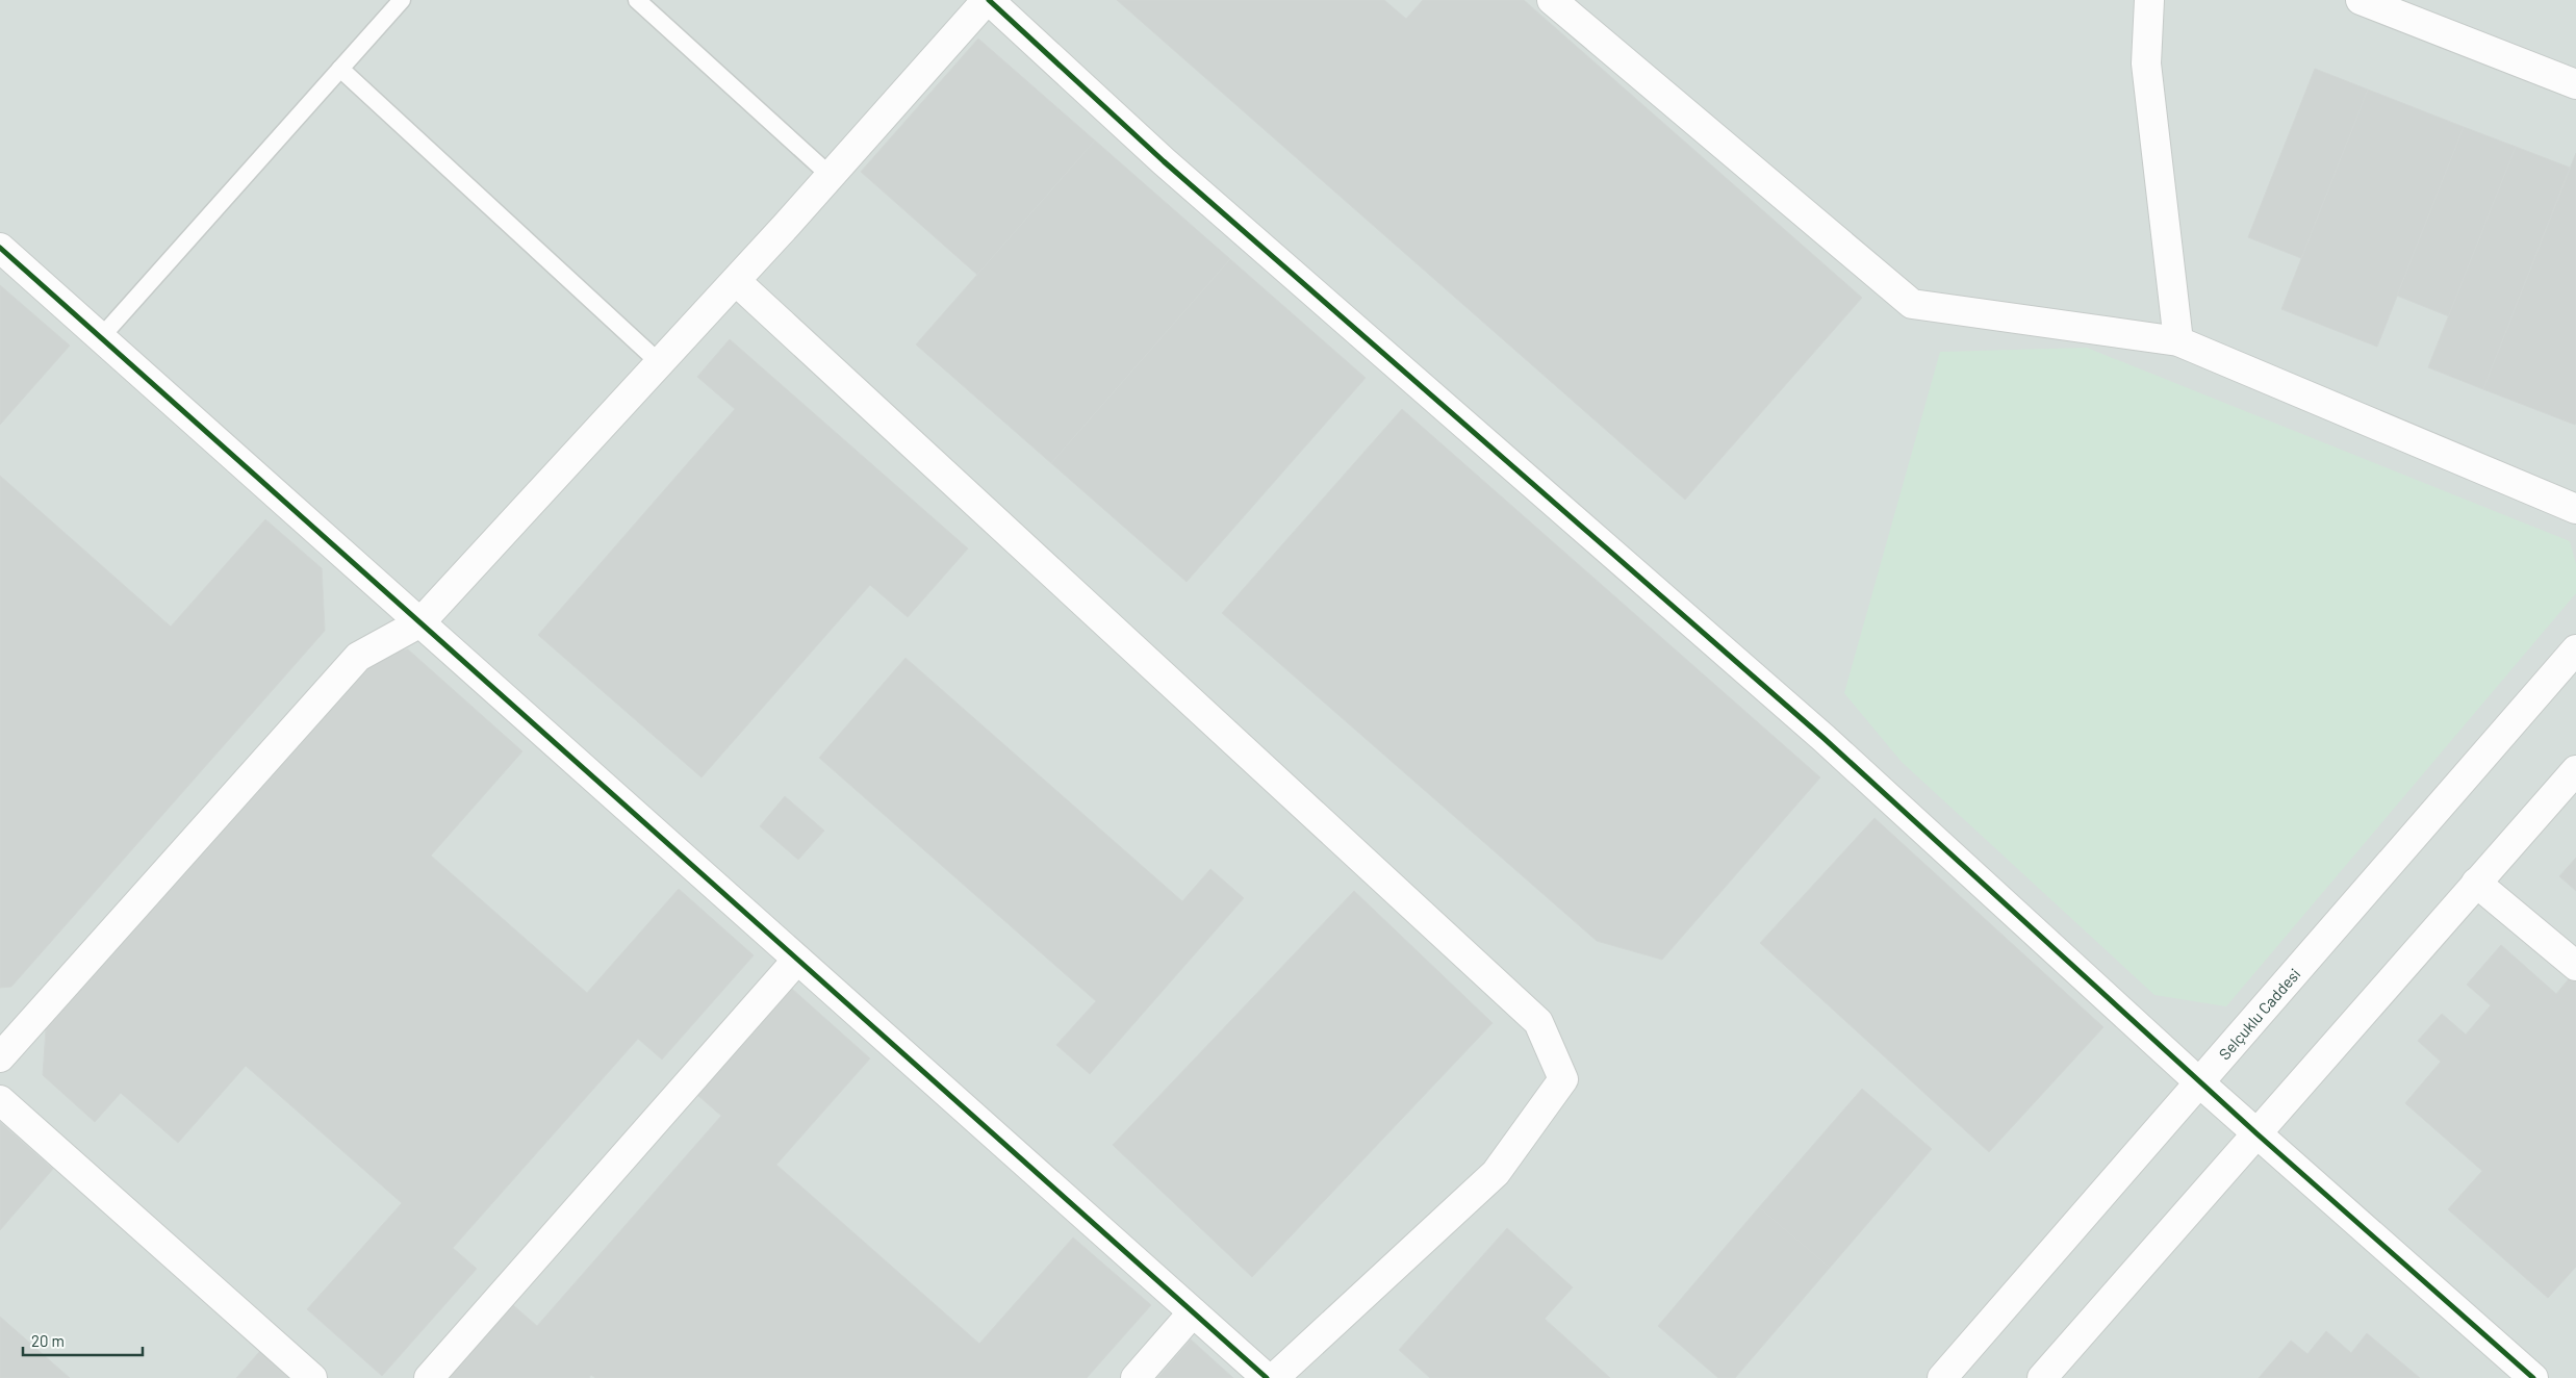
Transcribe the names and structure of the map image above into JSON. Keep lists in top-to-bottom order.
{
  "streets": {
    "street": ["Selçuklu Caddesi"]
  },
  "scale_bar": "20 m"
}
